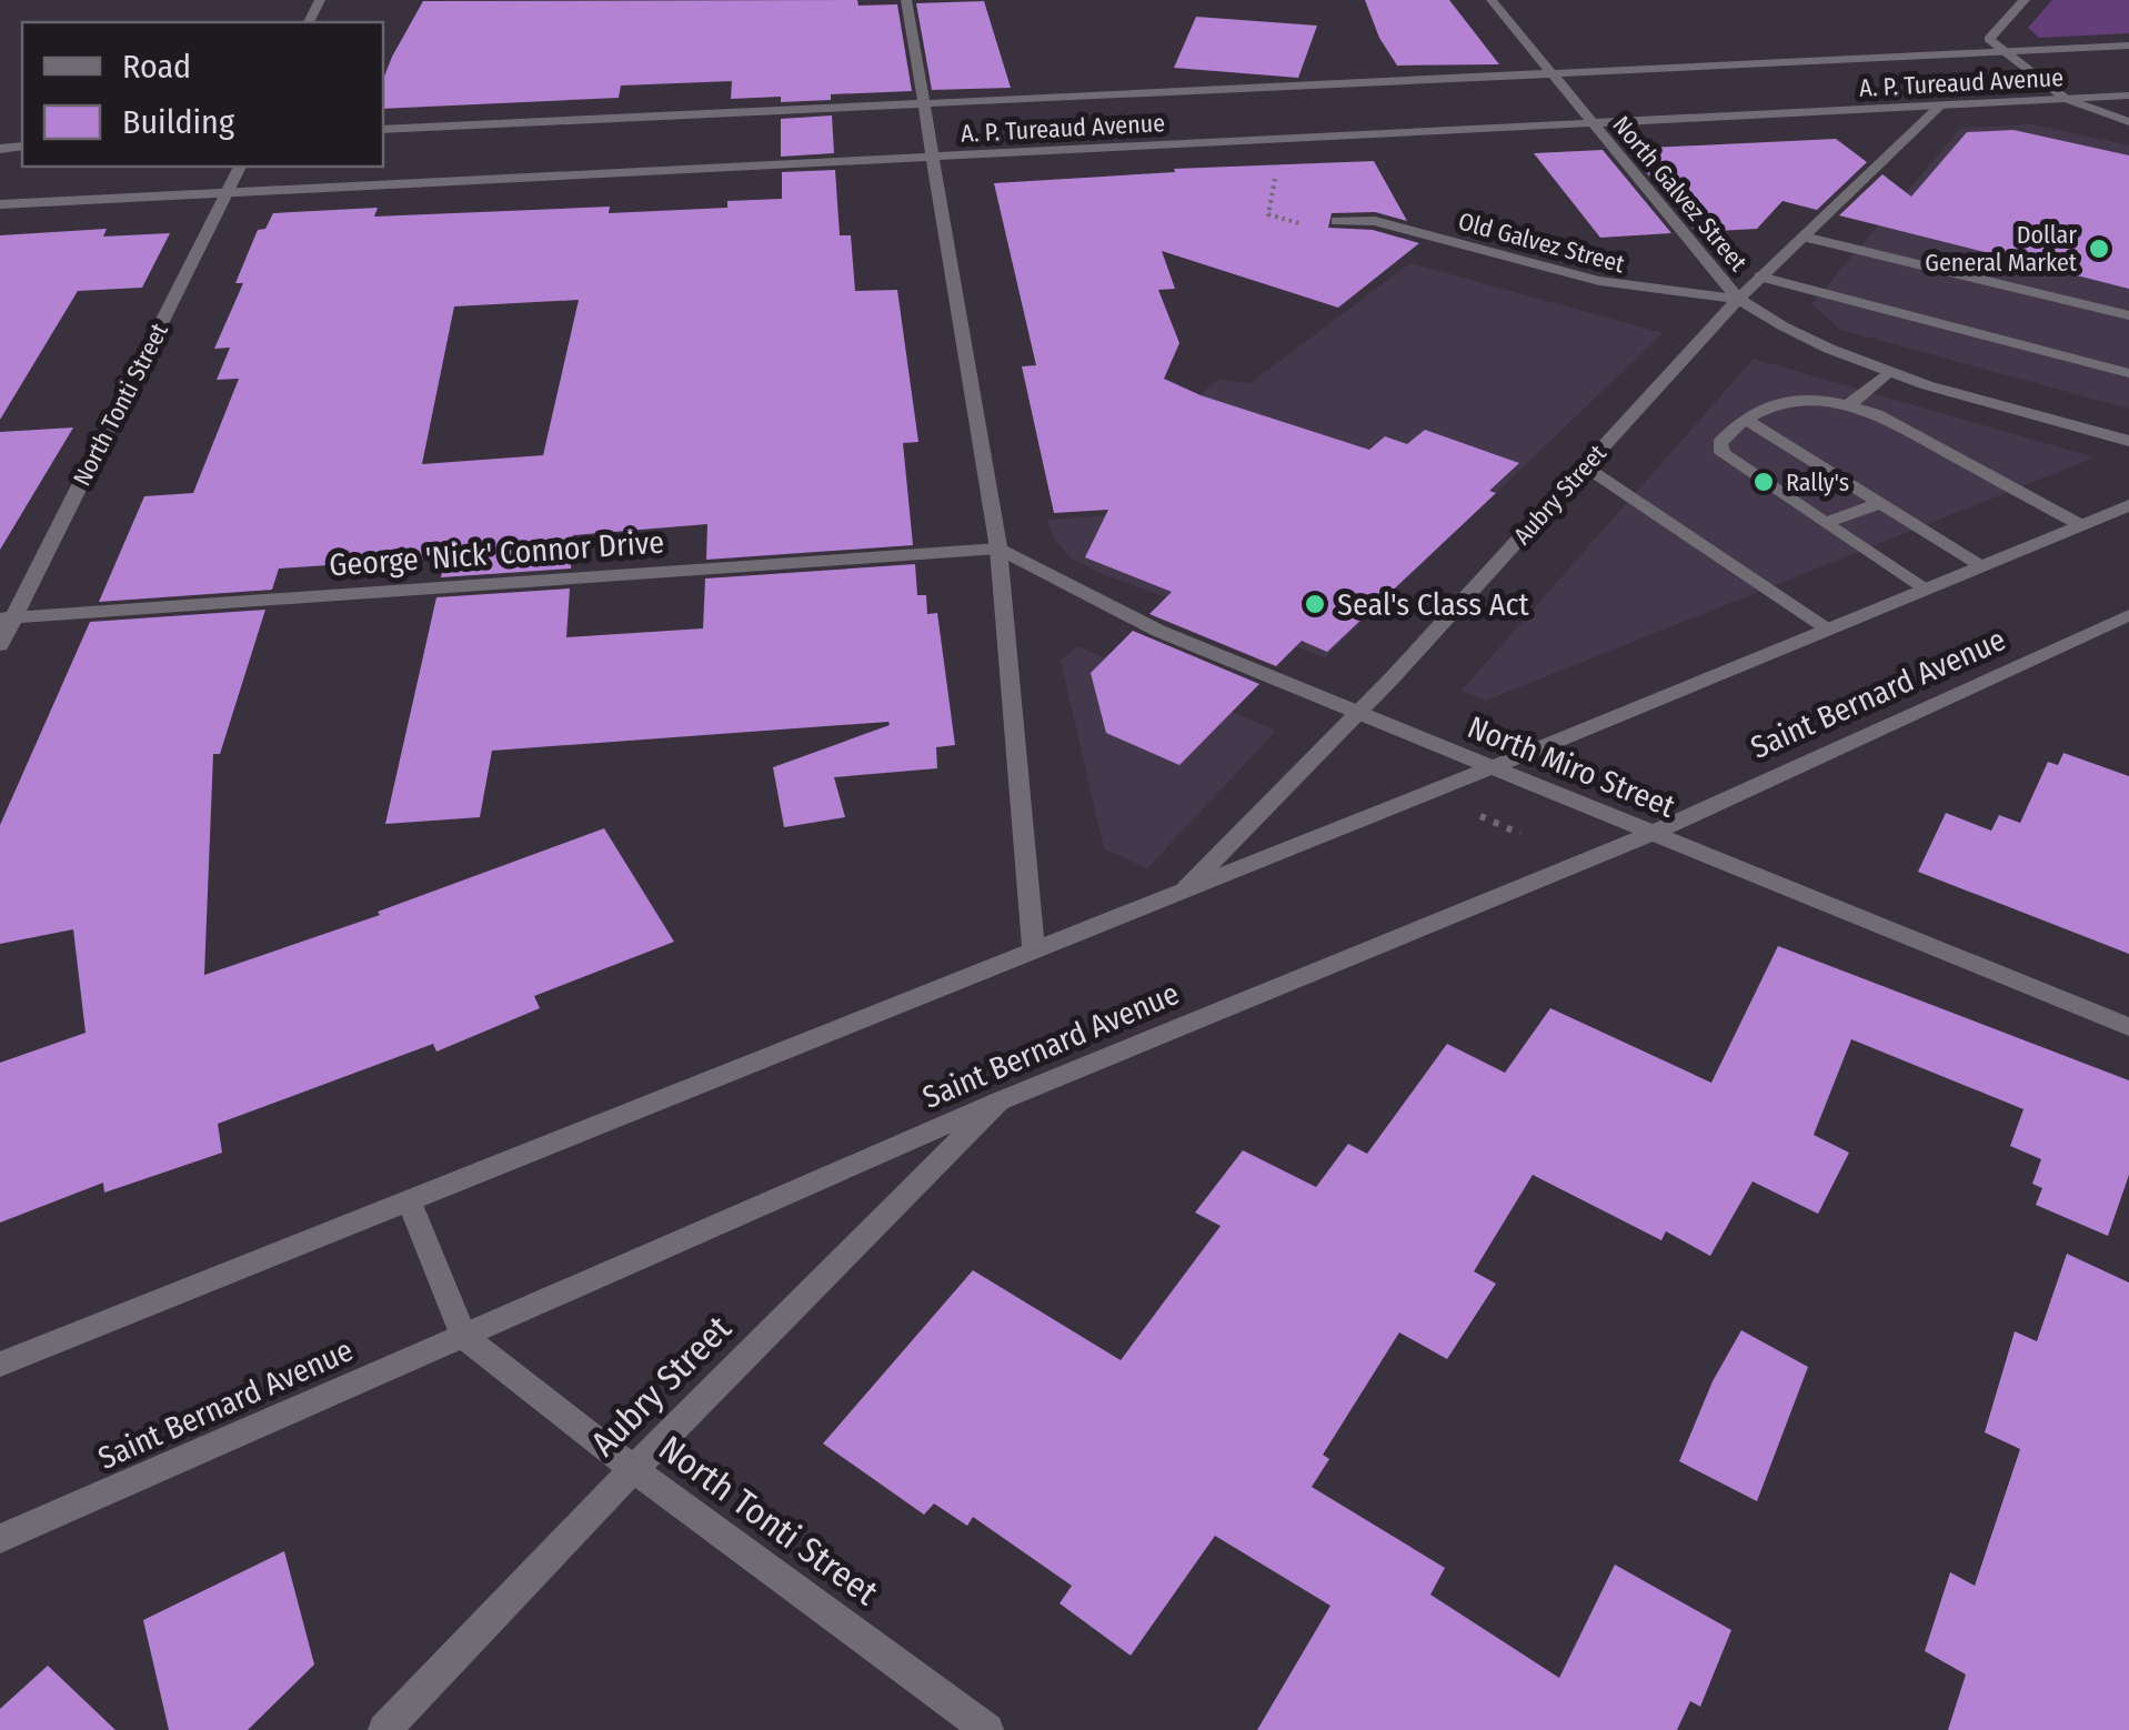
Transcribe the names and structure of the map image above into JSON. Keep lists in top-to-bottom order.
{
  "streets": {
    "street": [
      "A. P. Tureaud Avenue",
      "North Galvez Street",
      "Old Galvez Street",
      "North Tonti Street",
      "Aubry Street",
      "George 'Nick' Connor Drive",
      "Saint Bernard Avenue",
      "North Miro Street"
    ]
  },
  "crossings": [
    ["A. P. Tureaud Avenue", "North Galvez Street"],
    ["A. P. Tureaud Avenue", "North Tonti Street"],
    ["A. P. Tureaud Avenue", "Aubry Street"],
    ["North Galvez Street", "Old Galvez Street"],
    ["North Galvez Street", "Aubry Street"],
    ["Old Galvez Street", "Aubry Street"],
    ["North Tonti Street", "Aubry Street"],
    ["North Tonti Street", "George 'Nick' Connor Drive"],
    ["North Tonti Street", "Saint Bernard Avenue"],
    ["Aubry Street", "Saint Bernard Avenue"],
    ["Aubry Street", "North Miro Street"],
    ["George 'Nick' Connor Drive", "North Miro Street"],
    ["Saint Bernard Avenue", "North Miro Street"]
  ],
  "places": ["Dollar General Market", "Rally's", "Seal's Class Act"],
  "legend": ["Road", "Building"]
}
